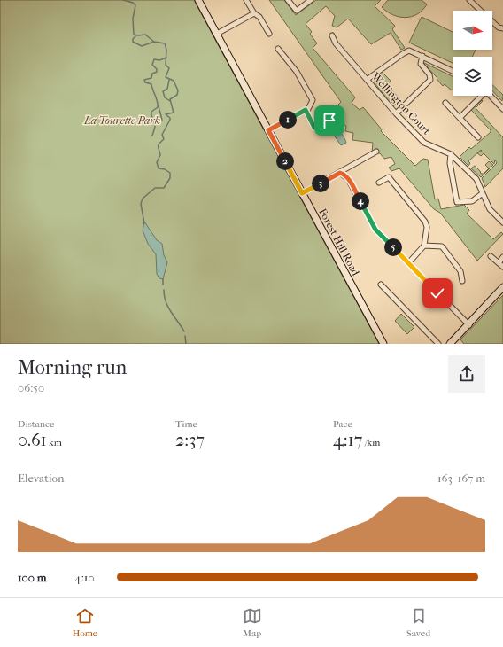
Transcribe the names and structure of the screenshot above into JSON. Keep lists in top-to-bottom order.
{
  "streets": {
    "street": ["Wellington Court", "Forest Hill Road"]
  },
  "parks": ["La Tourette Park"],
  "north": "right",
  "page": {
    "pins": [
      "1",
      "2",
      "3",
      "4",
      "5"
    ],
    "heading": ["Morning run", "06:50"],
    "stats": [
      ["Distance", "0.61 km"],
      ["Time", "2:37"],
      ["Pace", "4:17 /km"]
    ],
    "chart": ["Elevation", "163–167 m"],
    "list": [
      {
        "name": "100 m",
        "note": "4:10"
      }
    ],
    "tabs": ["Home", "Map", "Saved"]
  }
}
